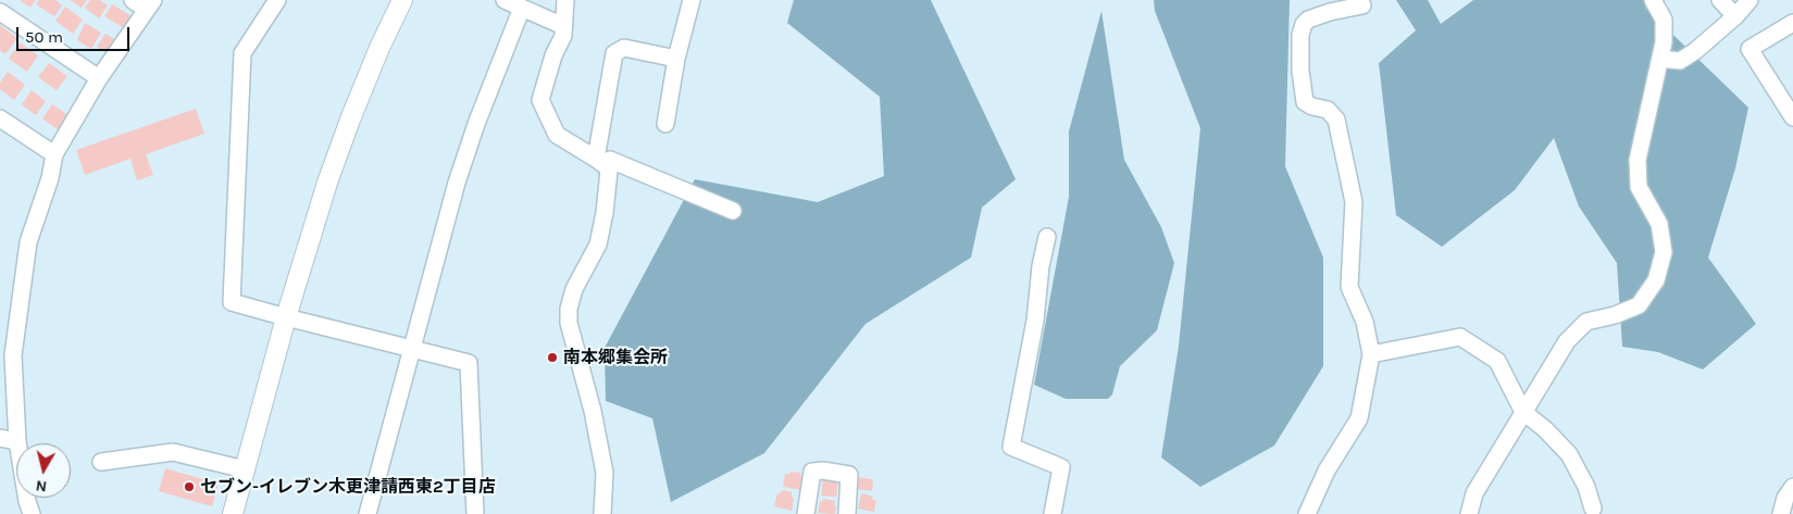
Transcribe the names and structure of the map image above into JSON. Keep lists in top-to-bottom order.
{
  "places": ["南本郷集会所", "セブン-イレブン木更津請西東2丁目店"],
  "scale_bar": "50 m",
  "north": "bottom"
}
